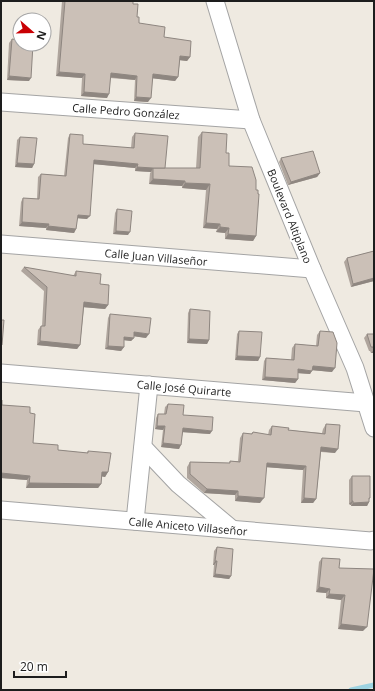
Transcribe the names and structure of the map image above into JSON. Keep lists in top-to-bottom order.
{
  "streets": {
    "street": [
      "Calle Pedro González",
      "Boulevard Altiplano",
      "Calle Juan Villaseñor",
      "Calle José Quirarte",
      "Calle Aniceto Villaseñor"
    ]
  },
  "crossings": [
    ["Calle Pedro González", "Boulevard Altiplano"],
    ["Boulevard Altiplano", "Calle Juan Villaseñor"],
    ["Boulevard Altiplano", "Calle José Quirarte"]
  ],
  "scale_bar": "20 m",
  "north": "right"
}
